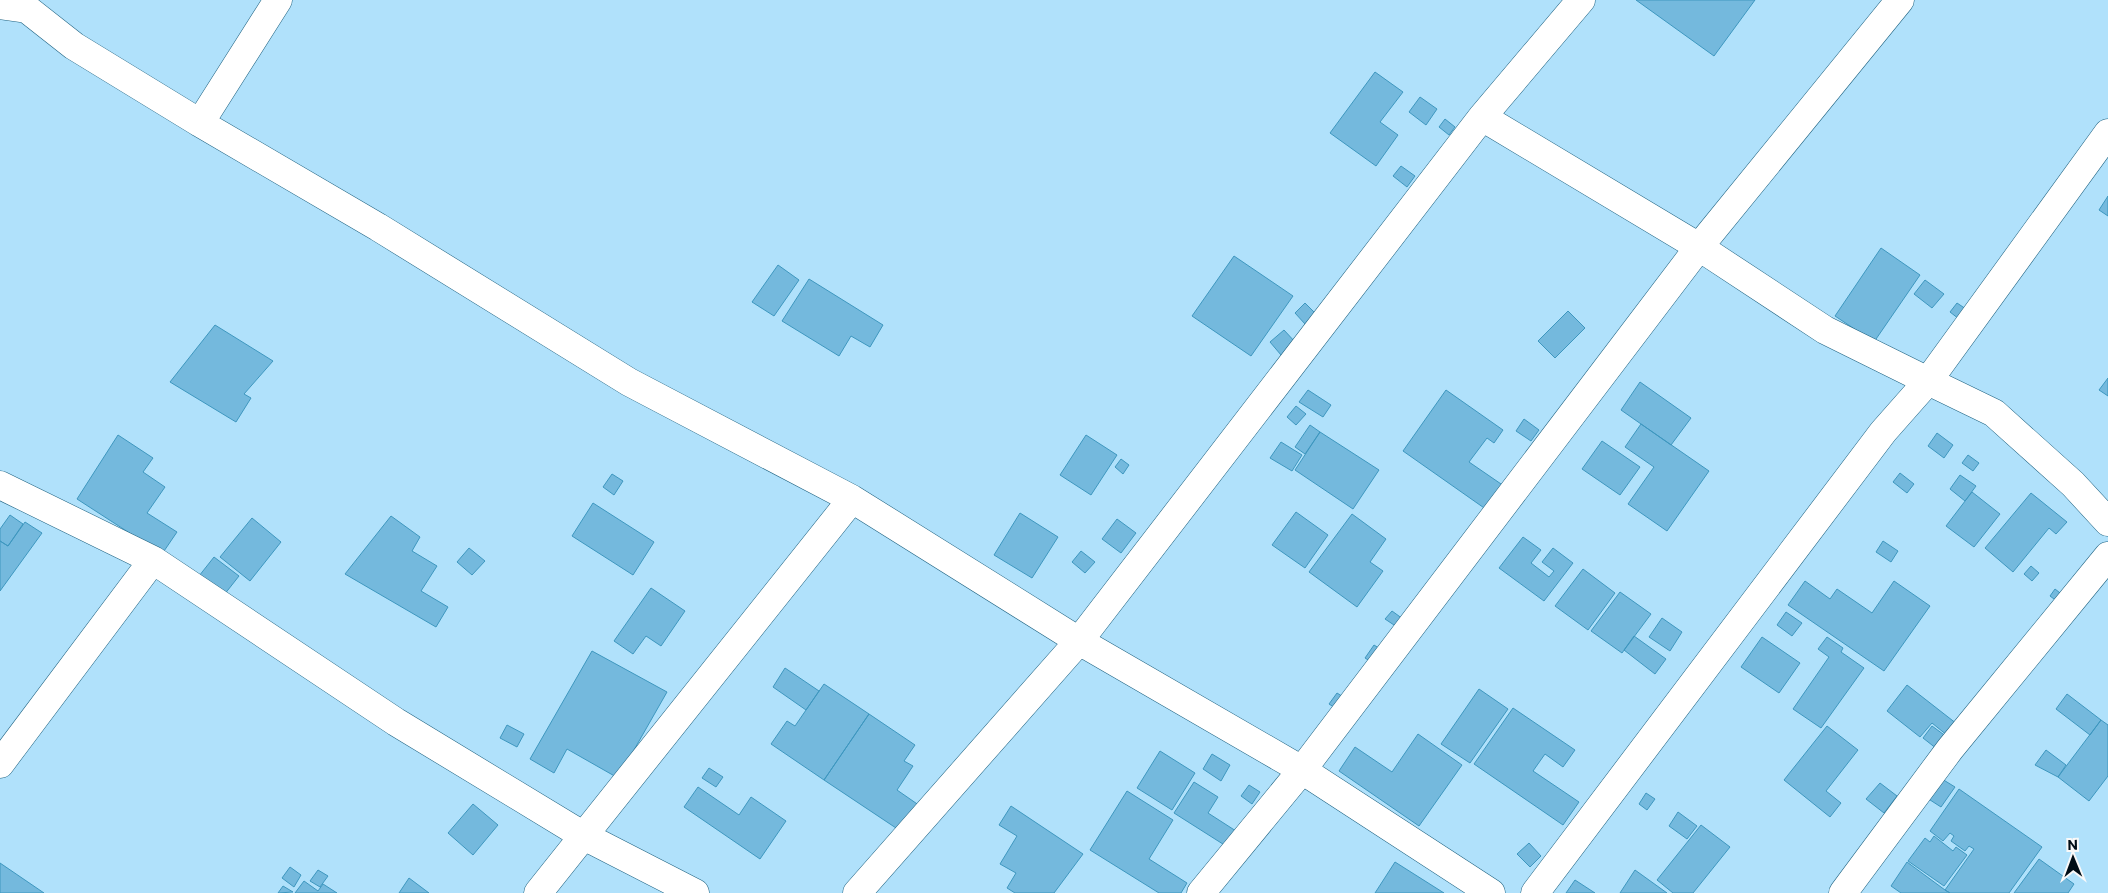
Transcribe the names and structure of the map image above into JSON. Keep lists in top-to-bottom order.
{
  "north": "top"
}
